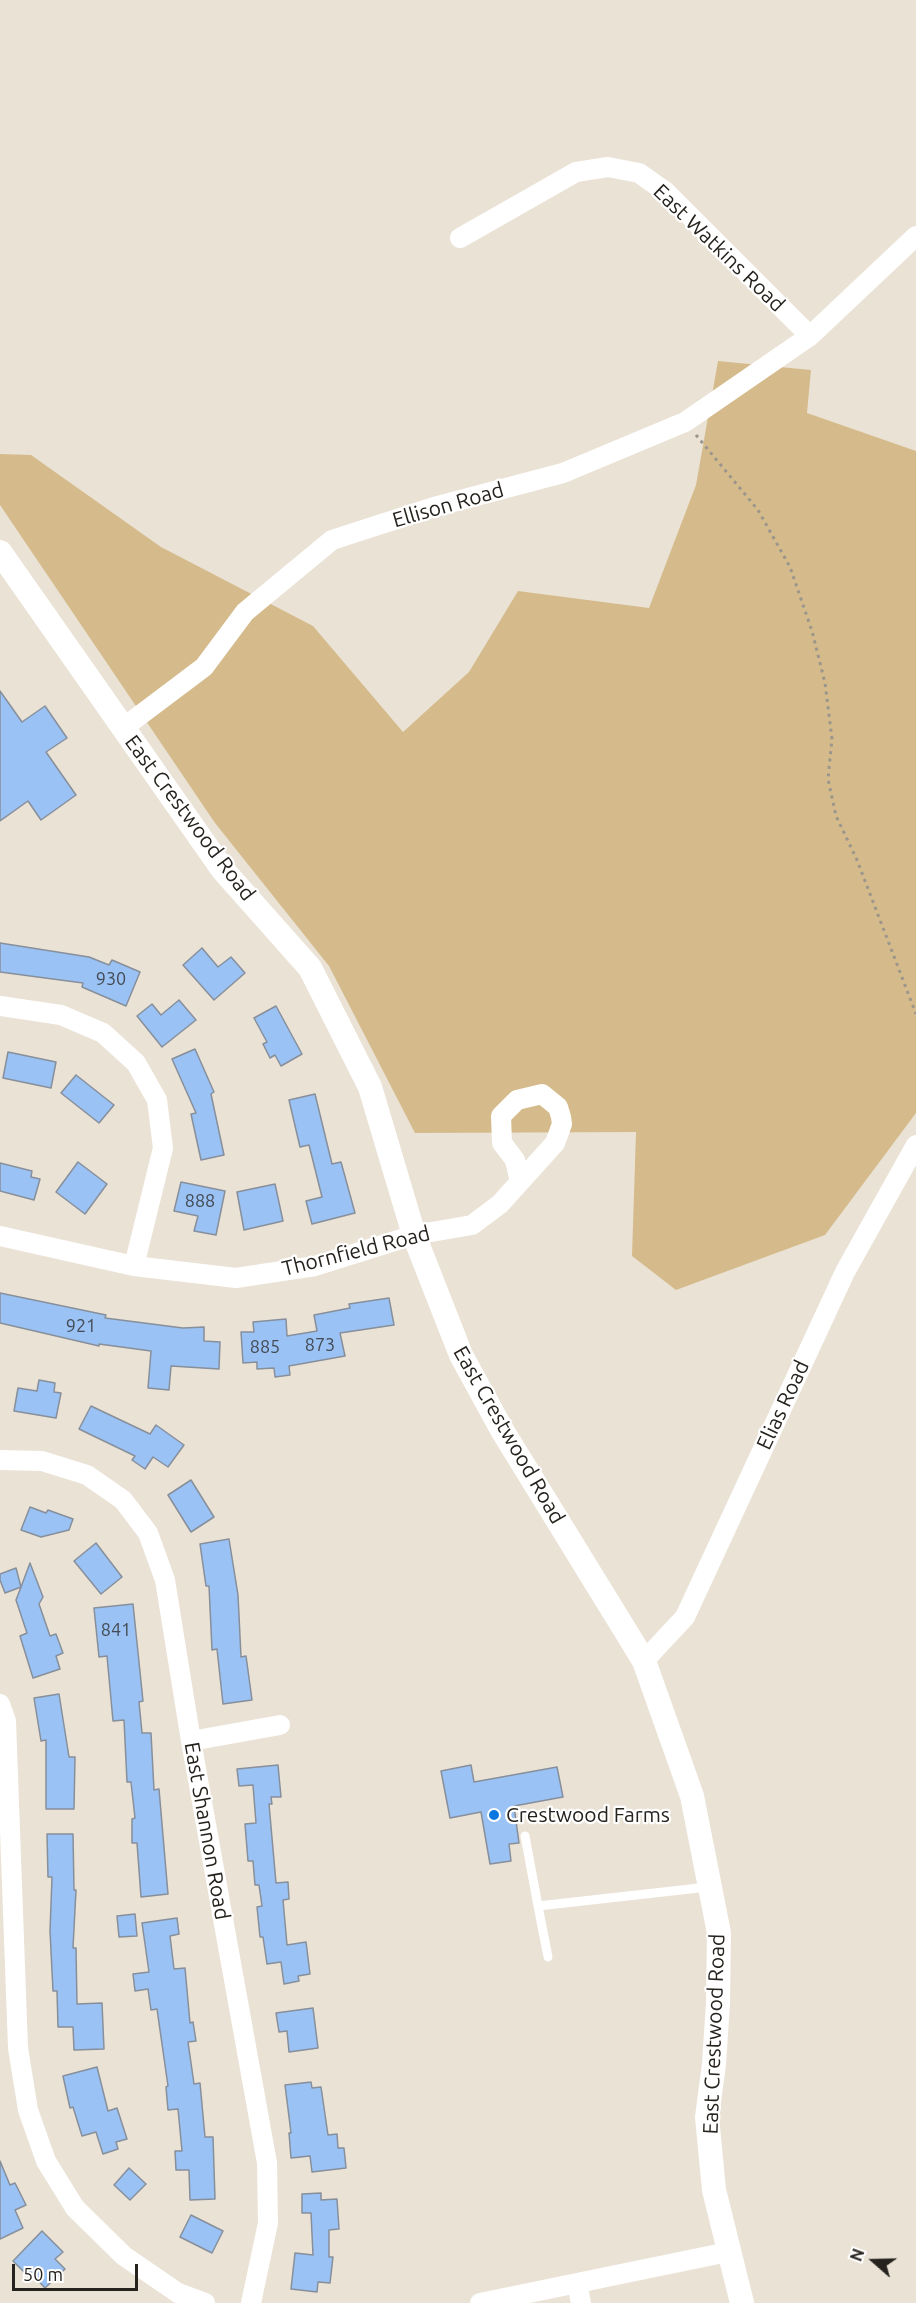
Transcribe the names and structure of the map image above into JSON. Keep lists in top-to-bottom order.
{
  "streets": {
    "street": [
      "East Watkins Road",
      "Ellison Road",
      "East Crestwood Road",
      "Thornfield Road",
      "Elias Road",
      "East Shannon Road"
    ]
  },
  "crossings": [
    ["East Watkins Road", "Ellison Road"],
    ["Ellison Road", "East Crestwood Road"],
    ["East Crestwood Road", "Thornfield Road"],
    ["East Crestwood Road", "Elias Road"]
  ],
  "places": ["Crestwood Farms"],
  "house_numbers": [
    "930",
    "888",
    "921",
    "873",
    "885",
    "841"
  ],
  "scale_bar": "50 m",
  "north": "left"
}
